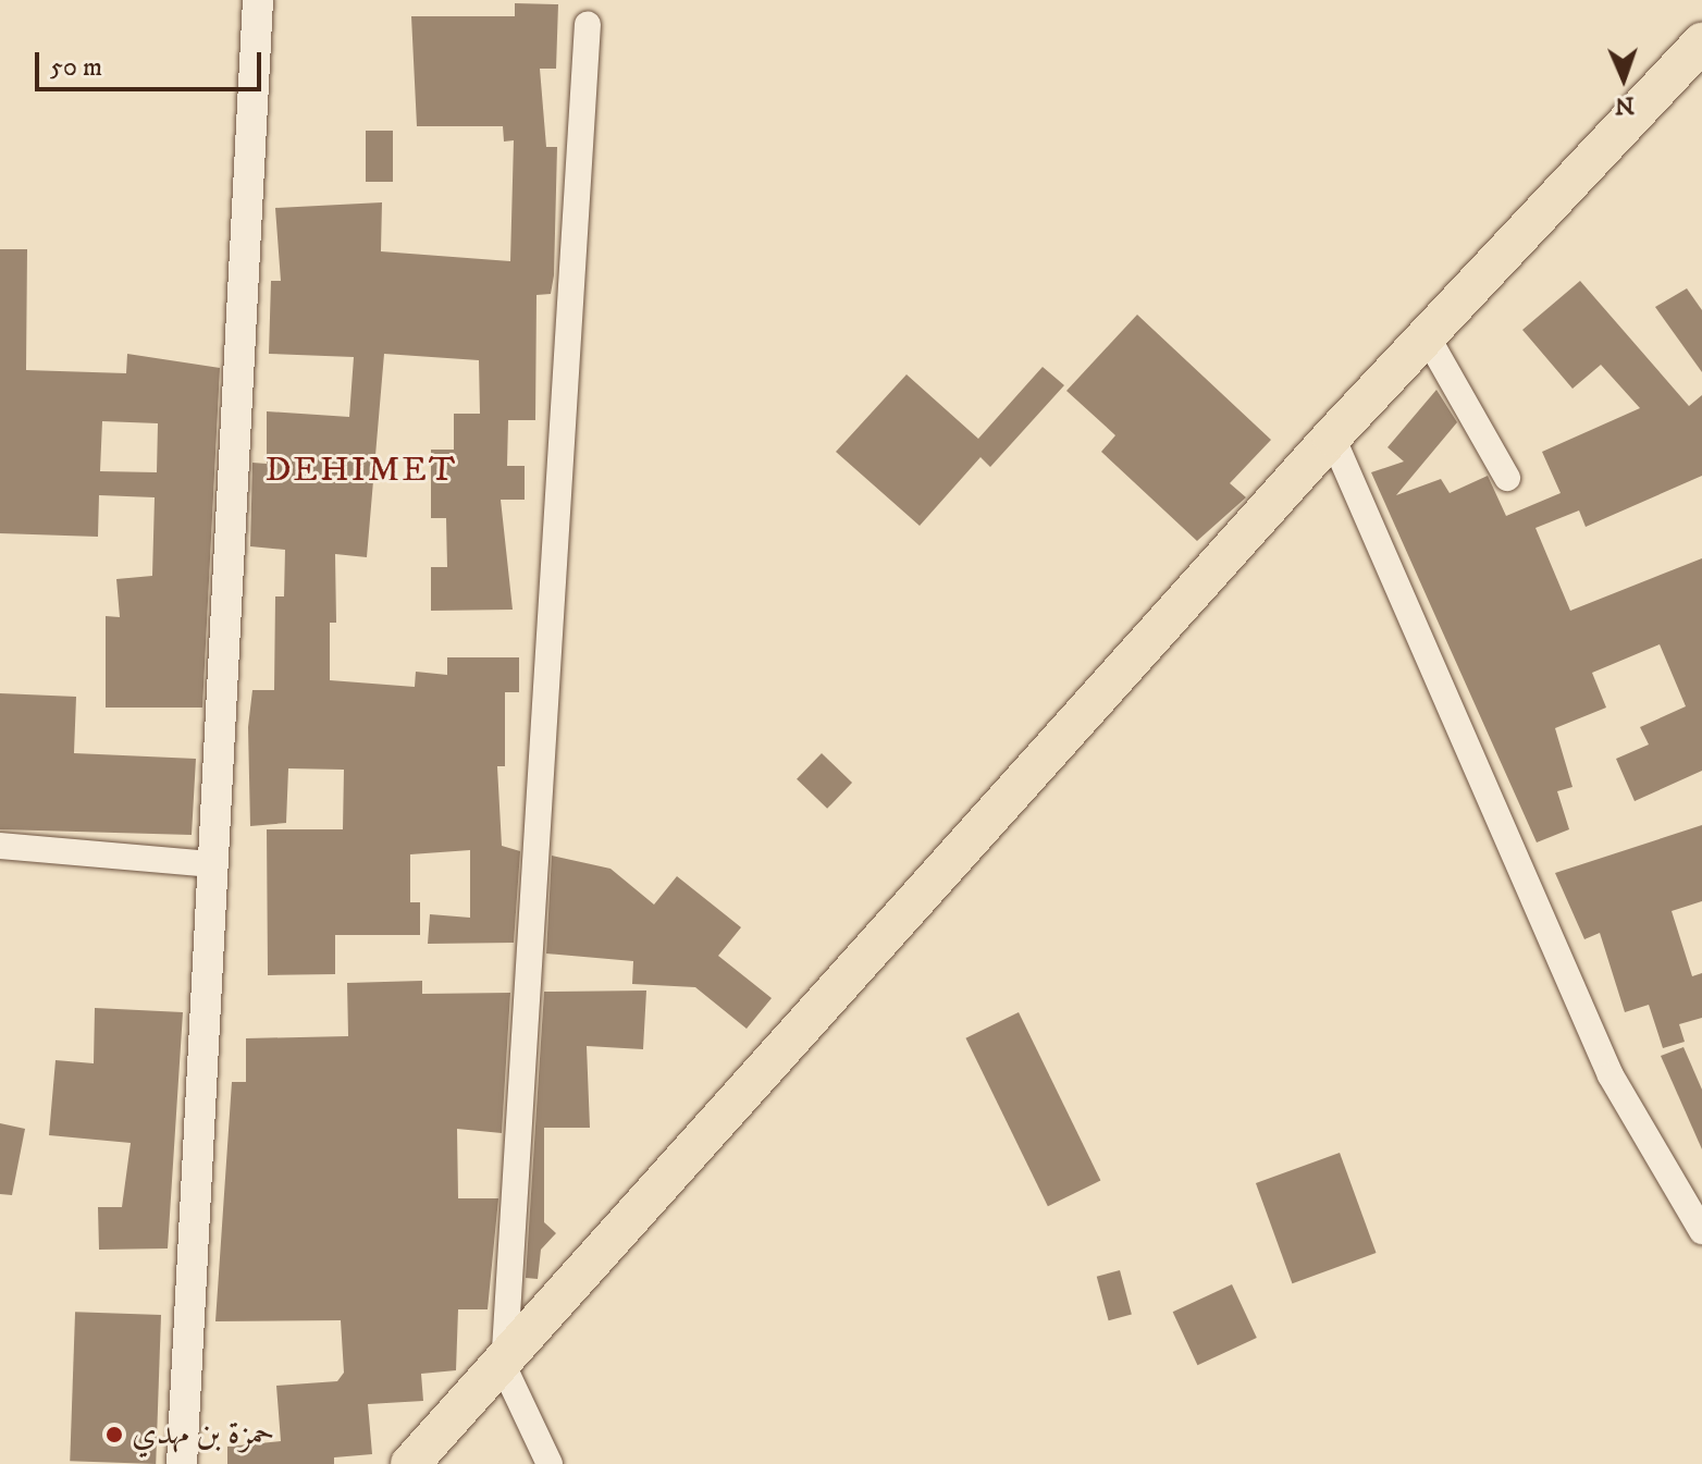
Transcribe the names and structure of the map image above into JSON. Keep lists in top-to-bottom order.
{
  "districts": ["DEHIMET"],
  "places": ["حمزة بن مهدي"],
  "scale_bar": "50 m",
  "north": "bottom"
}
